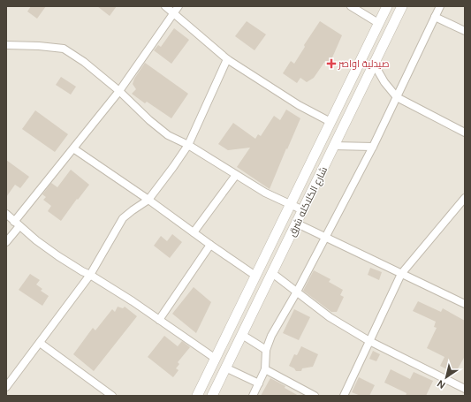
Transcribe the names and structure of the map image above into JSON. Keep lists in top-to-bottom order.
{
  "streets": {
    "street": ["شارع الكلاكله شرق"]
  },
  "places": {
    "health": ["صيدلية اواصر"]
  },
  "north": "bottom left"
}
